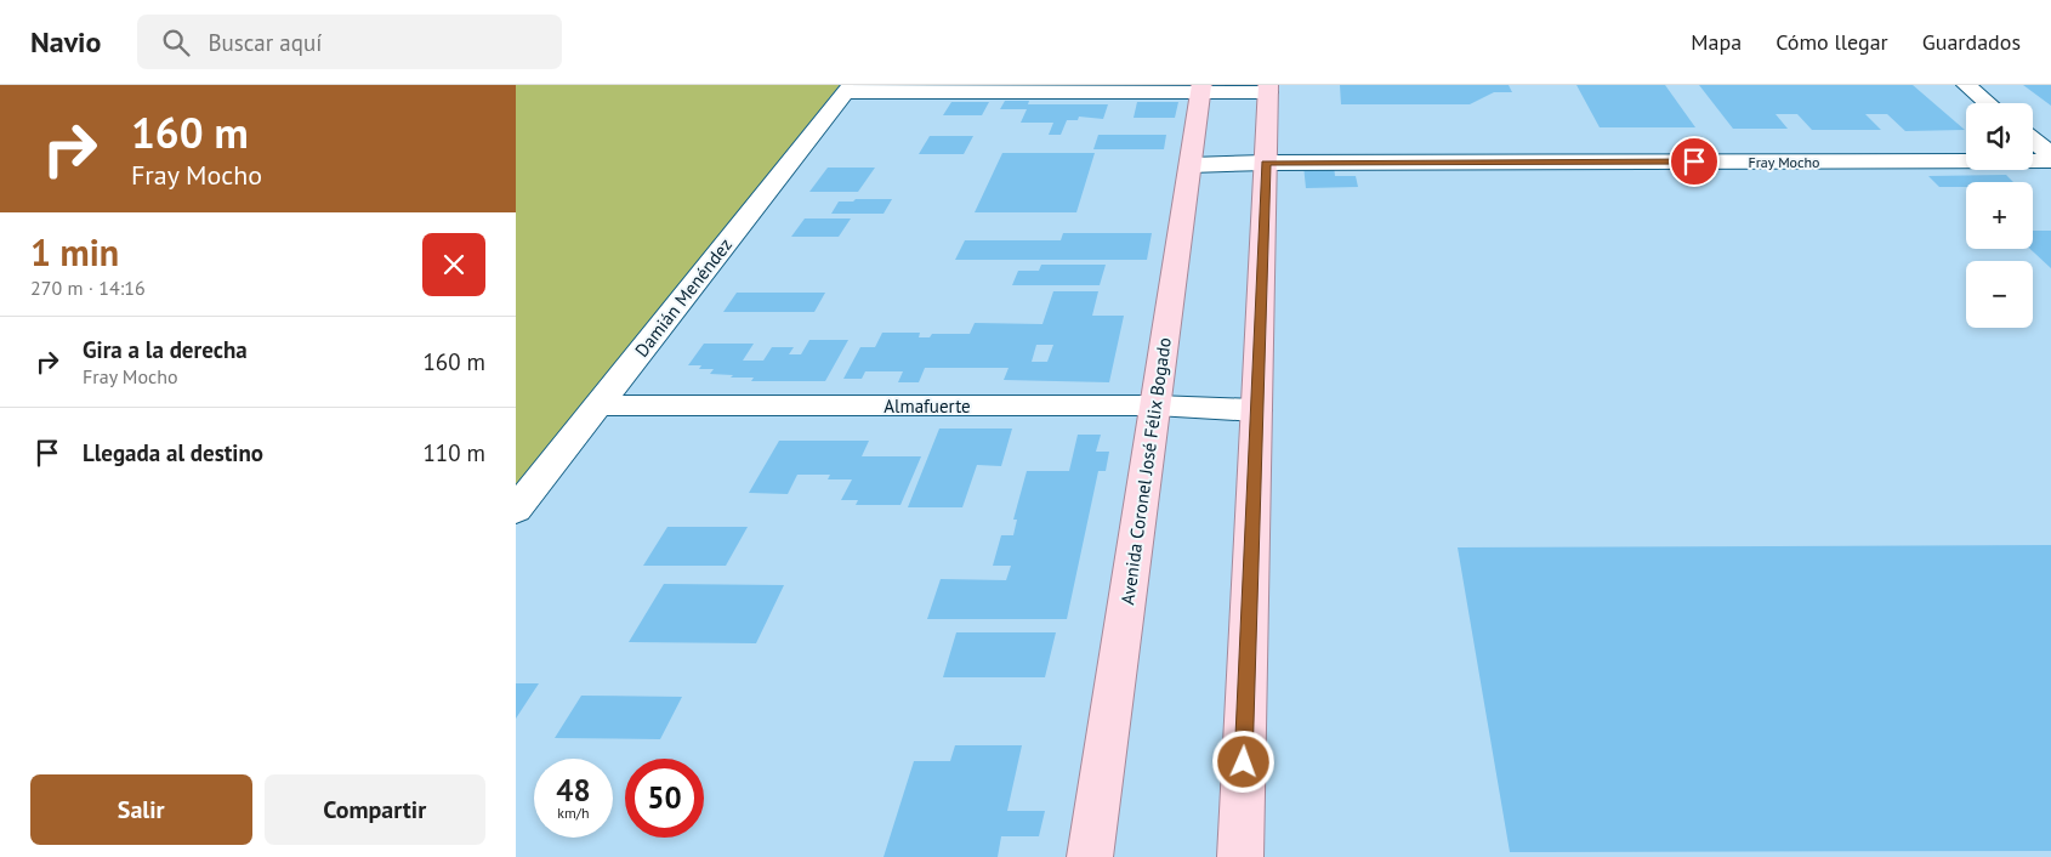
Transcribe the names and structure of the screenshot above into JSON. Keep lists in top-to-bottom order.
{
  "streets": {
    "main road": ["Avenida Coronel José Félix Bogado"],
    "street": ["Fray Mocho", "Damián Menéndez", "Almafuerte"]
  },
  "crossings": [
    ["Fray Mocho", "Avenida Coronel José Félix Bogado"],
    ["Damián Menéndez", "Almafuerte"],
    ["Almafuerte", "Avenida Coronel José Félix Bogado"]
  ],
  "page": {
    "header": "Navio",
    "search": "Buscar aquí",
    "nav": ["Mapa", "Cómo llegar", "Guardados"],
    "turn": ["160 m", "Fray Mocho"],
    "map_buttons": ["+", "−"],
    "heading": ["1 min", "270 m · 14:16"],
    "list": [
      {
        "name": "Gira a la derecha",
        "note": "Fray Mocho",
        "value": "160 m"
      },
      {
        "name": "Llegada al destino",
        "value": "110 m"
      }
    ],
    "speed": "48 km/h",
    "limit": "50",
    "buttons": ["Salir", "Compartir"]
  }
}
